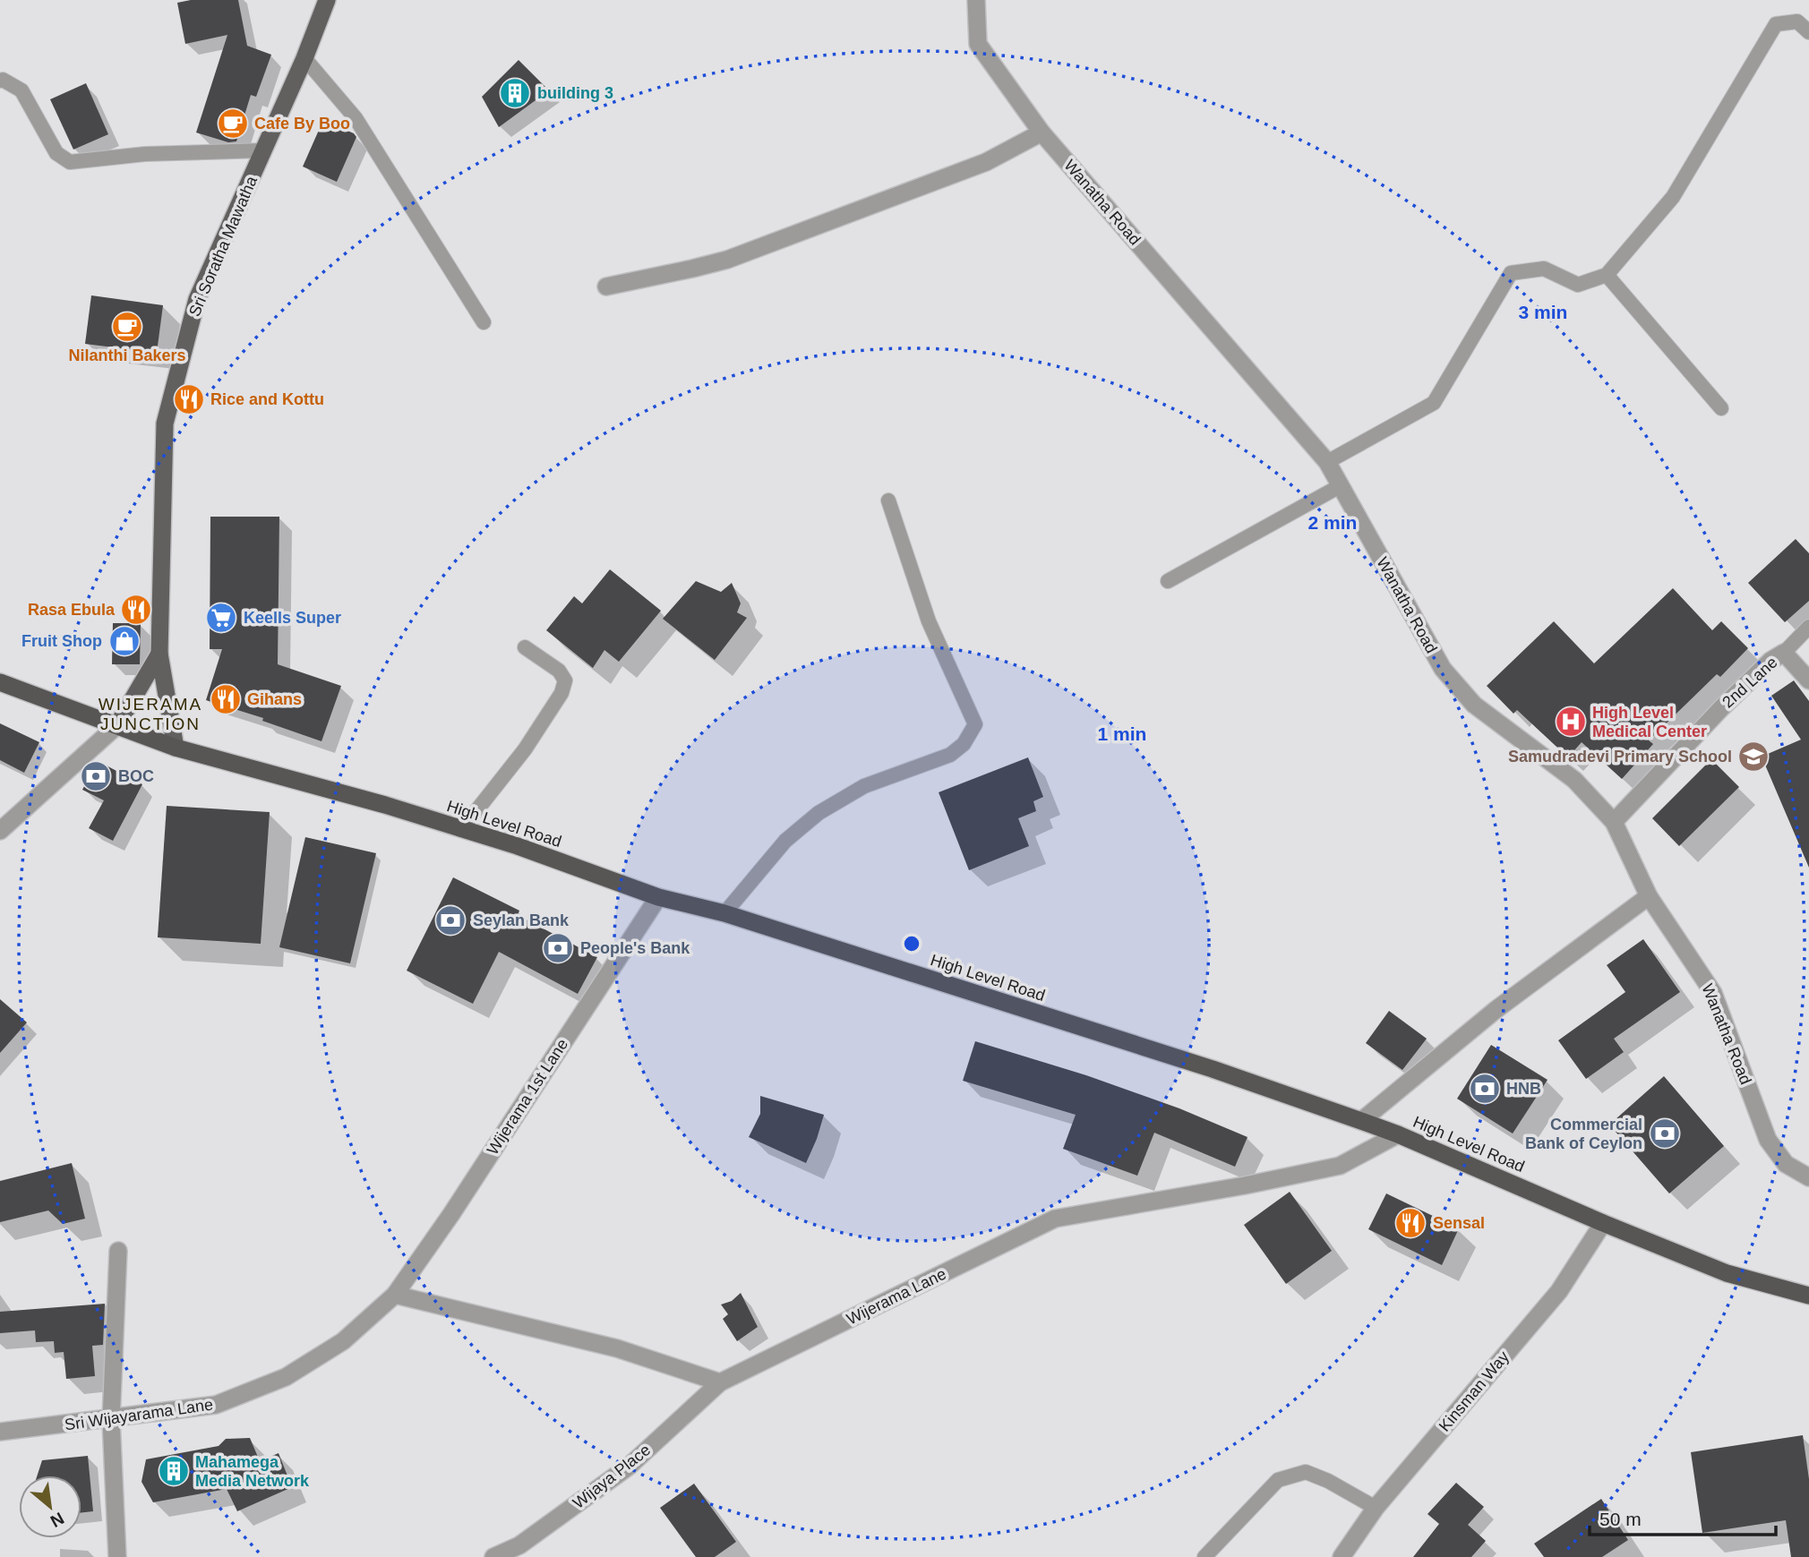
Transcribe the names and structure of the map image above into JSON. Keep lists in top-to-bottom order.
{
  "streets": {
    "highway": ["High Level Road"],
    "main road": ["Sri Soratha Mawatha"],
    "street": [
      "Wanatha Road",
      "2nd Lane",
      "Wijerama 1st Lane",
      "Wijerama Lane",
      "Kinsman Way",
      "Sri Wijayarama Lane",
      "Wijaya Place"
    ]
  },
  "crossings": [
    ["Wanatha Road", "2nd Lane"],
    ["Sri Soratha Mawatha", "High Level Road"],
    ["High Level Road", "Wijerama 1st Lane"],
    ["High Level Road", "Wijerama Lane"],
    ["High Level Road", "Kinsman Way"],
    ["Wijerama 1st Lane", "Sri Wijayarama Lane"],
    ["Wijerama Lane", "Wijaya Place"]
  ],
  "districts": ["WIJERAMA JUNCTION"],
  "places": {
    "building": ["building 3", "Mahamega Media Network"],
    "cafe": ["Cafe By Boo", "Nilanthi Bakers"],
    "restaurant": [
      "Rice and Kottu",
      "Rasa Ebula",
      "Gihans",
      "Sensal"
    ],
    "supermarket": ["Keells Super"],
    "shop": ["Fruit Shop"],
    "hospital": ["High Level Medical Center"],
    "school or university": ["Samudradevi Primary School"],
    "bank": [
      "BOC",
      "Seylan Bank",
      "People's Bank",
      "HNB",
      "Commercial Bank of Ceylon"
    ]
  },
  "scale_bar": "50 m",
  "north": "bottom right",
  "rings": ["3 min", "2 min", "1 min"]
}
